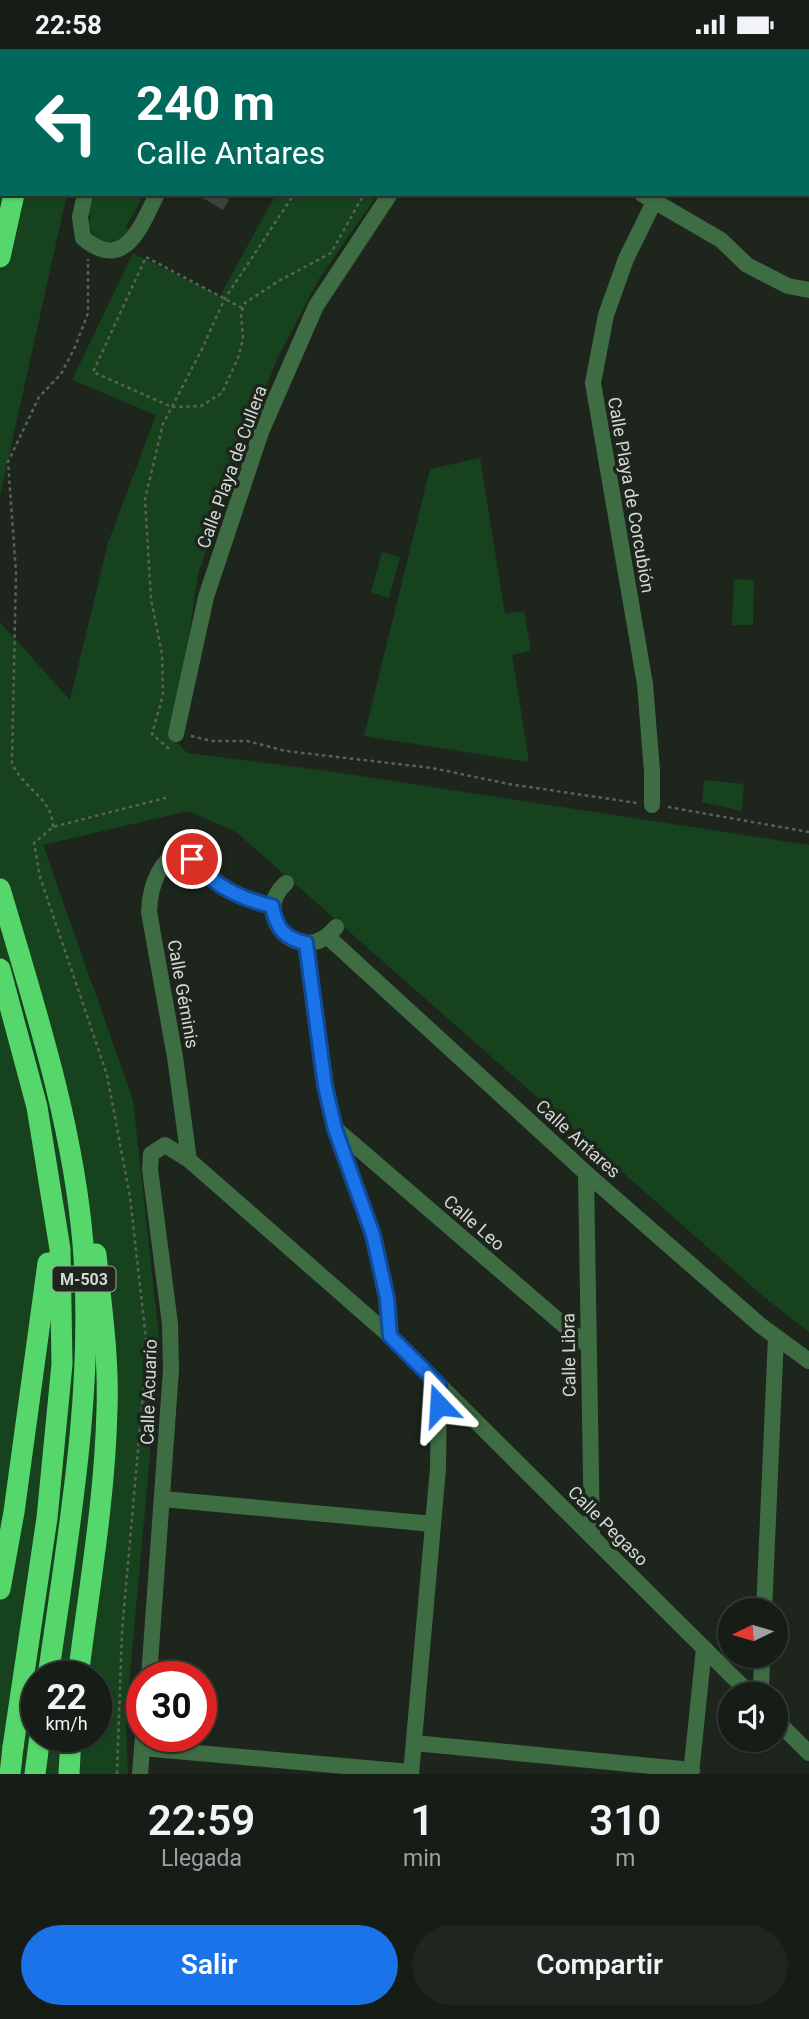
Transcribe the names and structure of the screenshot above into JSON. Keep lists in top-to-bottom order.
{
  "streets": {
    "highway": ["M-503"],
    "street": [
      "Calle Playa de Cullera",
      "Calle Playa de Corcubión",
      "Calle Géminis",
      "Calle Antares",
      "Calle Leo",
      "Calle Libra",
      "Calle Acuario",
      "Calle Pegaso"
    ]
  },
  "crossings": [
    ["Calle Géminis", "Calle Acuario"],
    ["Calle Géminis", "Calle Pegaso"],
    ["Calle Antares", "Calle Libra"],
    ["Calle Leo", "Calle Libra"],
    ["Calle Libra", "Calle Pegaso"],
    ["Calle Acuario", "Calle Pegaso"]
  ],
  "north": "left",
  "page": {
    "status": "22:58",
    "turn": ["240 m", "Calle Antares"],
    "speed": "22 km/h",
    "limit": "30",
    "eta": [
      "22:59",
      "Llegada",
      "1",
      "min",
      "310",
      "m"
    ],
    "buttons": ["Salir", "Compartir"]
  }
}
